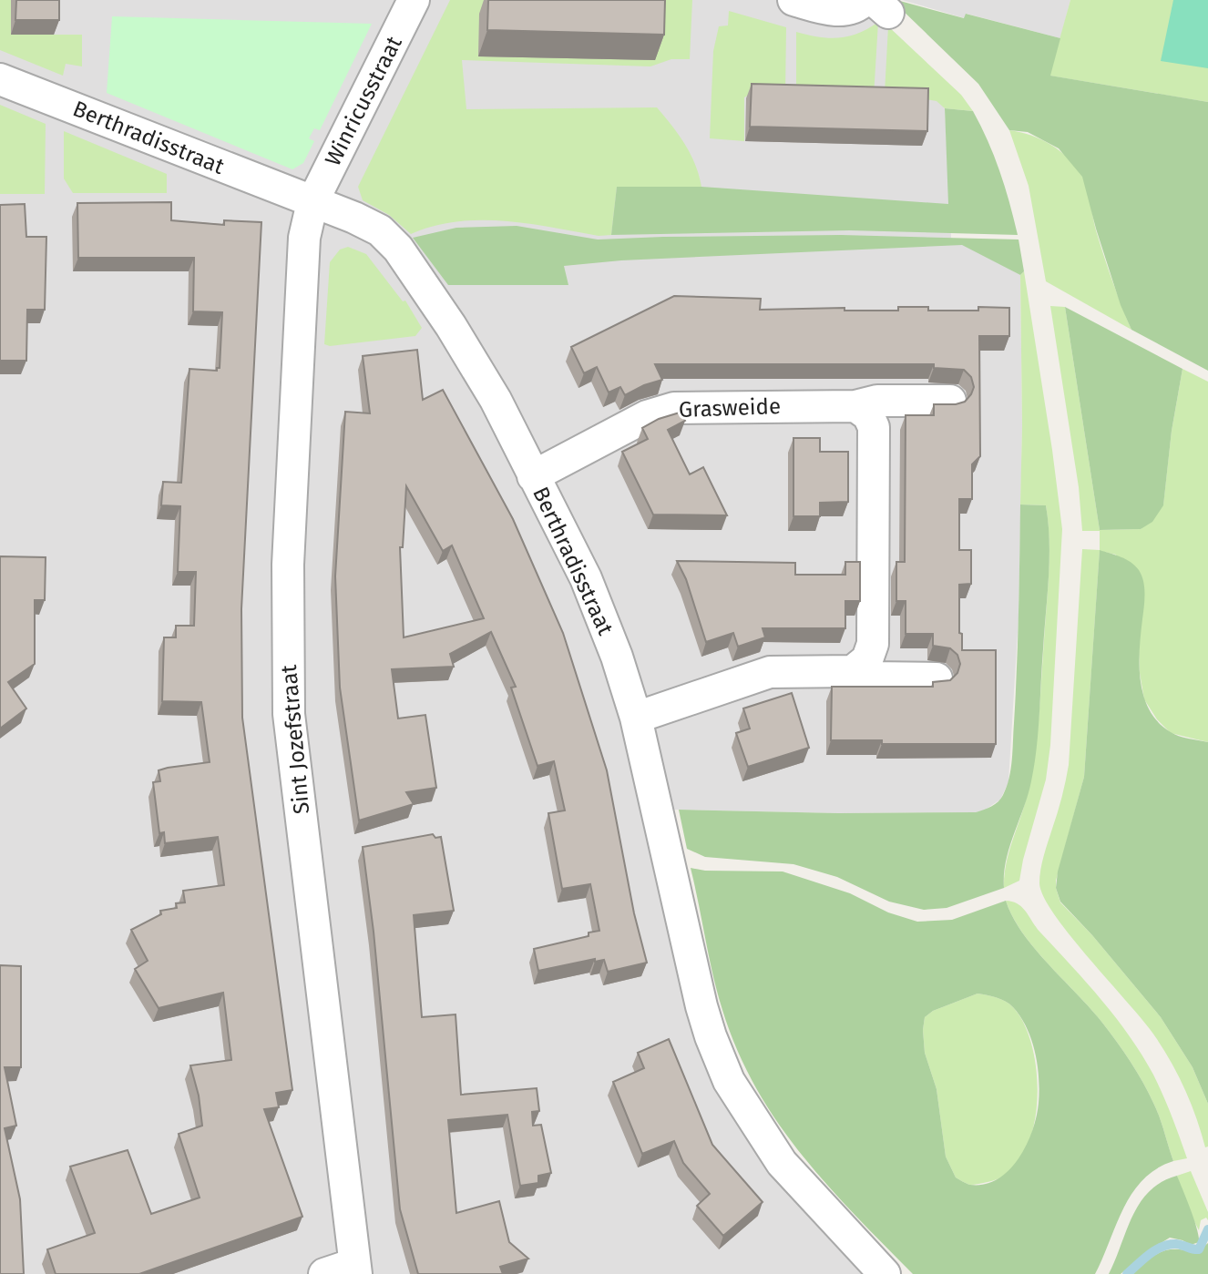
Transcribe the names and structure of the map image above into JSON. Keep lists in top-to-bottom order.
{
  "streets": {
    "street": [
      "Winricusstraat",
      "Berthradisstraat",
      "Grasweide",
      "Sint Jozefstraat"
    ]
  },
  "crossings": [
    ["Winricusstraat", "Berthradisstraat"],
    ["Winricusstraat", "Sint Jozefstraat"],
    ["Berthradisstraat", "Grasweide"],
    ["Berthradisstraat", "Sint Jozefstraat"]
  ]
}
